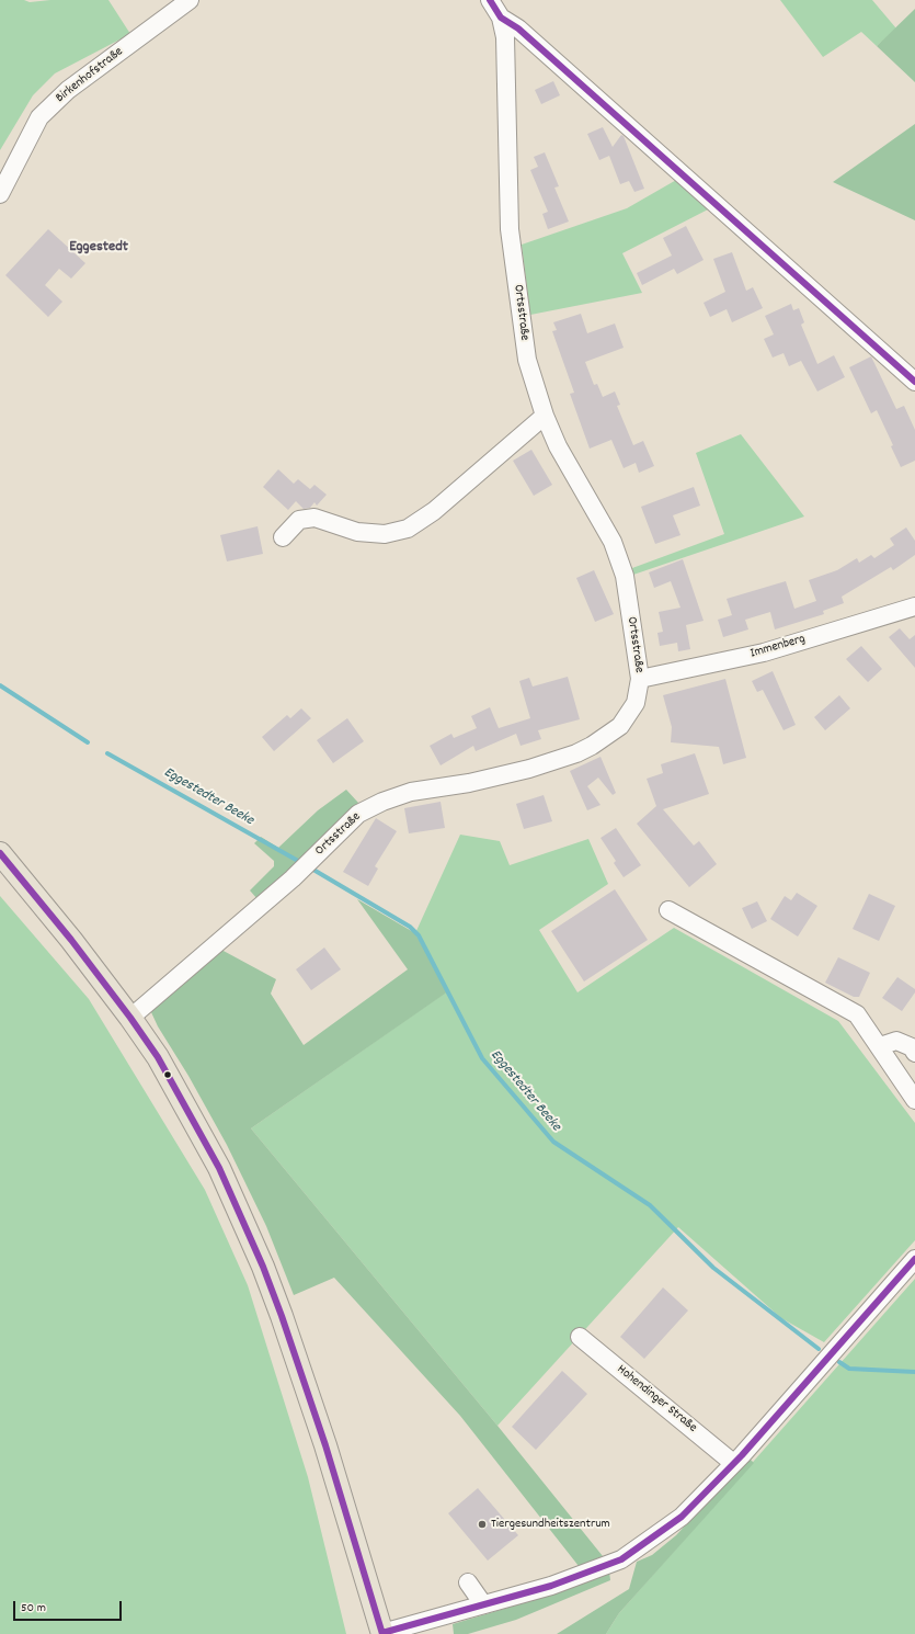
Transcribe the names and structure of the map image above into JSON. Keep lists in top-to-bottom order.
{
  "streets": {
    "street": [
      "Birkenhofstraße",
      "Ortsstraße",
      "Immenberg",
      "Hohendinger Straße"
    ]
  },
  "crossings": [
    ["Ortsstraße", "Immenberg"]
  ],
  "districts": ["Eggestedt"],
  "water": ["Eggestedter Beeke"],
  "places": ["Tiergesundheitszentrum"],
  "scale_bar": "50 m"
}
